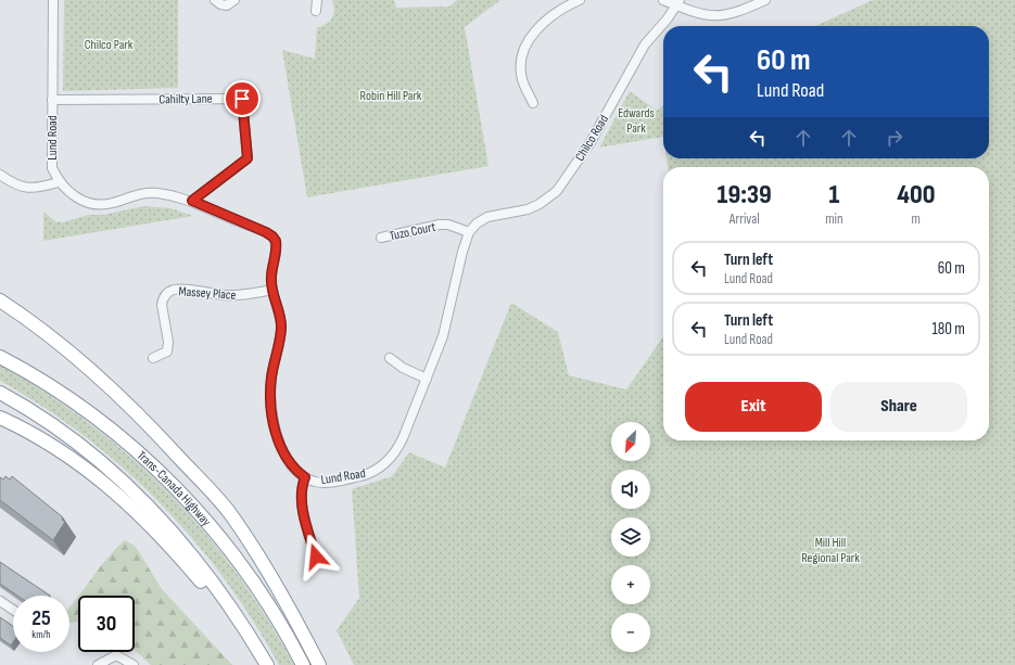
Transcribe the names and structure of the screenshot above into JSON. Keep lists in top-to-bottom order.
{
  "streets": {
    "highway": ["Trans-Canada Highway"],
    "street": [
      "Cahilty Lane",
      "Lund Road",
      "Chilco Road",
      "Tuzo Court",
      "Massey Place"
    ]
  },
  "crossings": [
    ["Cahilty Lane", "Lund Road"],
    ["Lund Road", "Chilco Road"],
    ["Lund Road", "Tuzo Court"],
    ["Lund Road", "Massey Place"],
    ["Chilco Road", "Tuzo Court"]
  ],
  "parks": [
    "Chilco Park",
    "Robin Hill Park",
    "Edwards Park",
    "Mill Hill Regional Park"
  ],
  "north": "bottom left",
  "page": {
    "turn": ["60 m", "Lund Road"],
    "eta": [
      "19:39",
      "Arrival",
      "1",
      "min",
      "400",
      "m"
    ],
    "list": [
      {
        "name": "Turn left",
        "note": "Lund Road",
        "value": "60 m"
      },
      {
        "name": "Turn left",
        "note": "Lund Road",
        "value": "180 m"
      }
    ],
    "buttons": ["Exit", "Share"],
    "map_buttons": ["+", "−"],
    "speed": "25 km/h",
    "limit": "30"
  }
}
